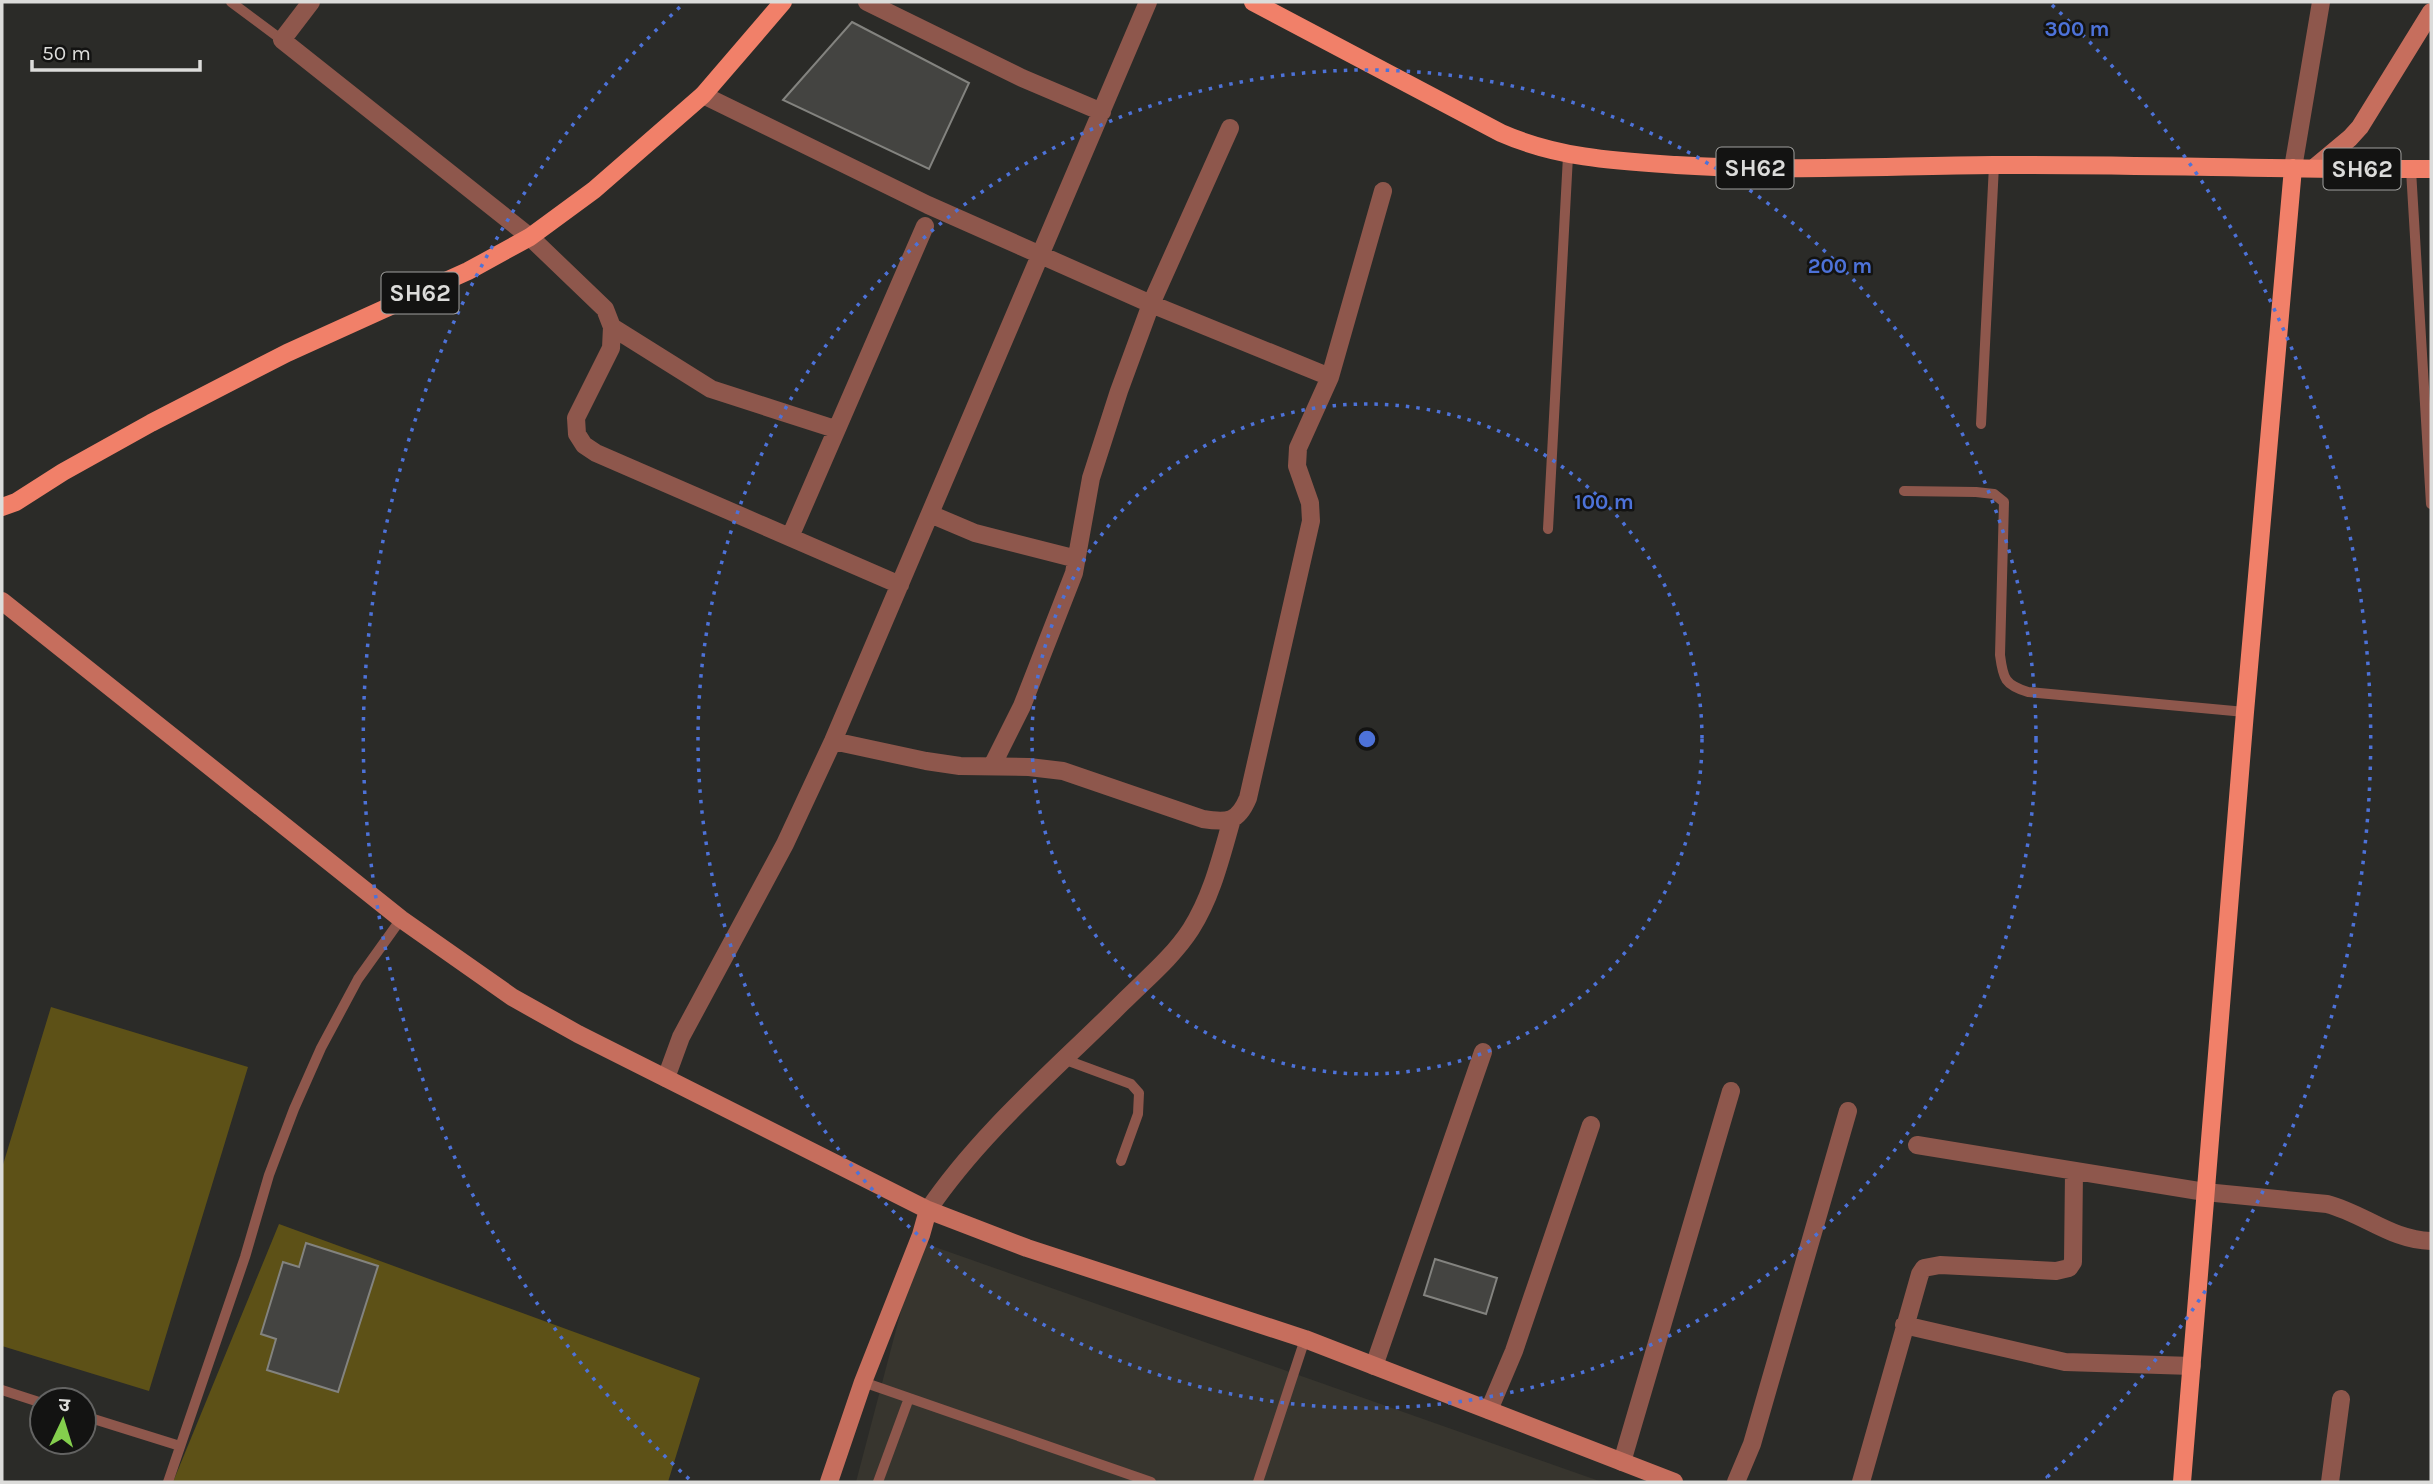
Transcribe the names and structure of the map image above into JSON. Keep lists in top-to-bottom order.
{
  "streets": {
    "main road": ["SH62"]
  },
  "scale_bar": "50 m",
  "north": "top",
  "rings": ["300 m", "200 m", "100 m"]
}
